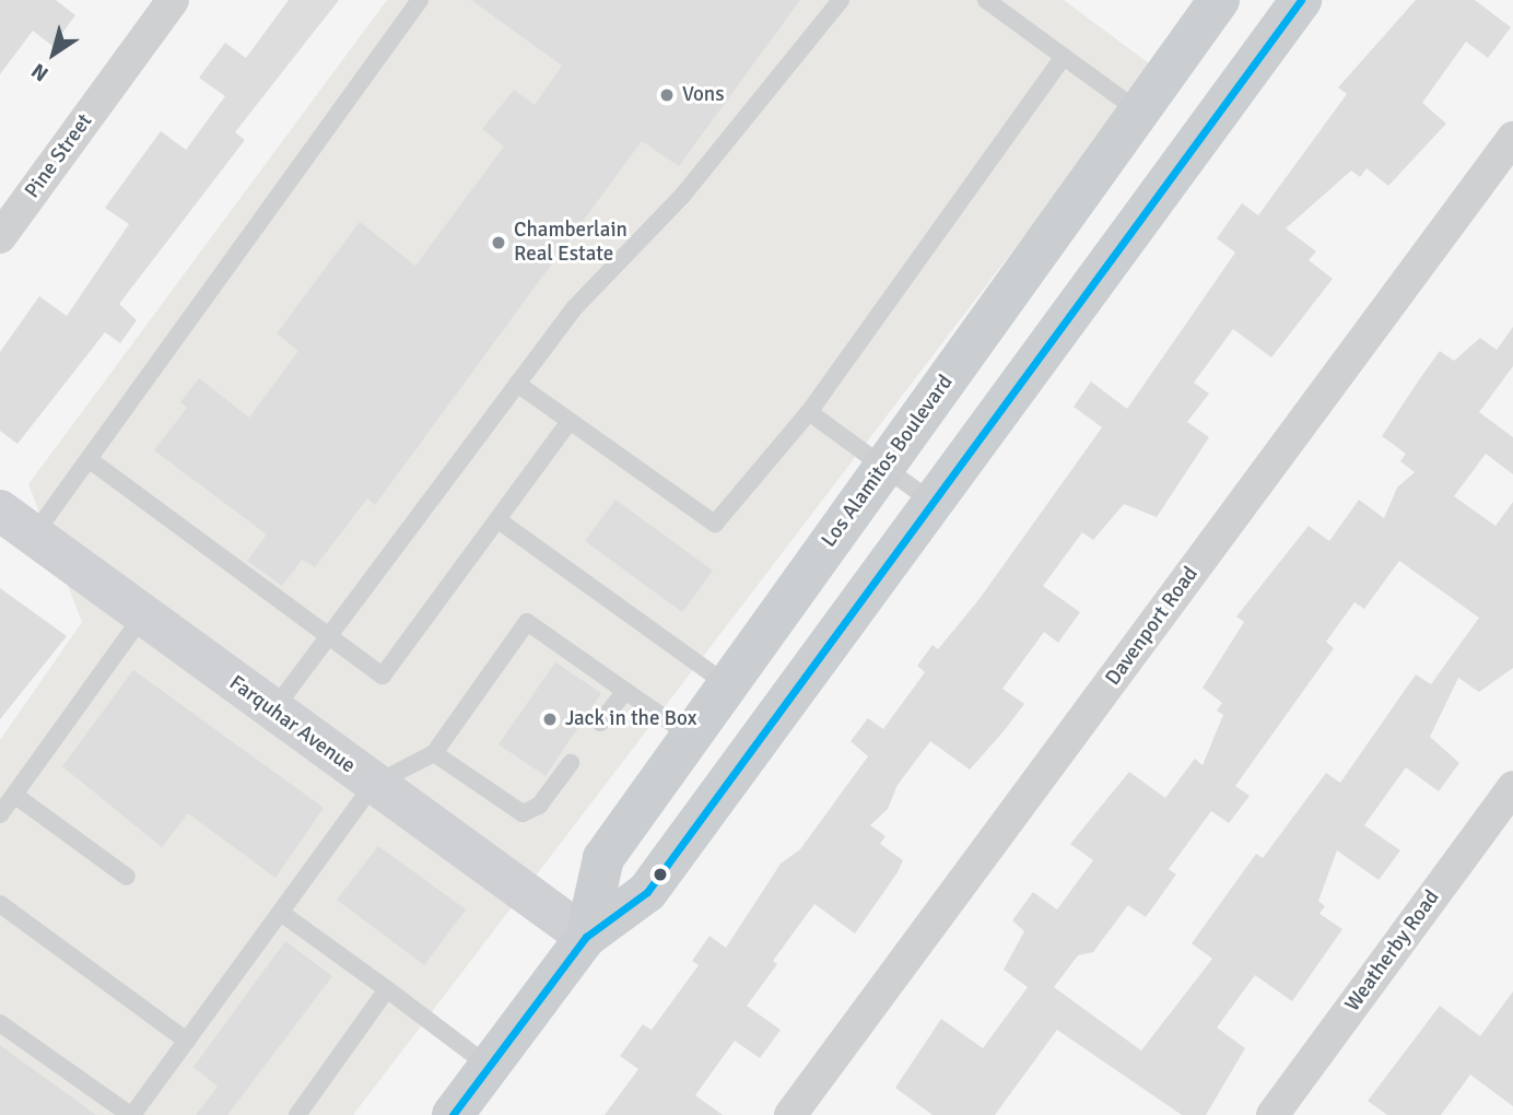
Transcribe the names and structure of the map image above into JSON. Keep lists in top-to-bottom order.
{
  "streets": {
    "main road": ["Los Alamitos Boulevard"],
    "street": [
      "Pine Street",
      "Davenport Road",
      "Farquhar Avenue",
      "Weatherby Road"
    ]
  },
  "crossings": [
    ["Los Alamitos Boulevard", "Farquhar Avenue"]
  ],
  "places": ["Vons", "Chamberlain Real Estate", "Jack in the Box"],
  "north": "bottom left"
}
